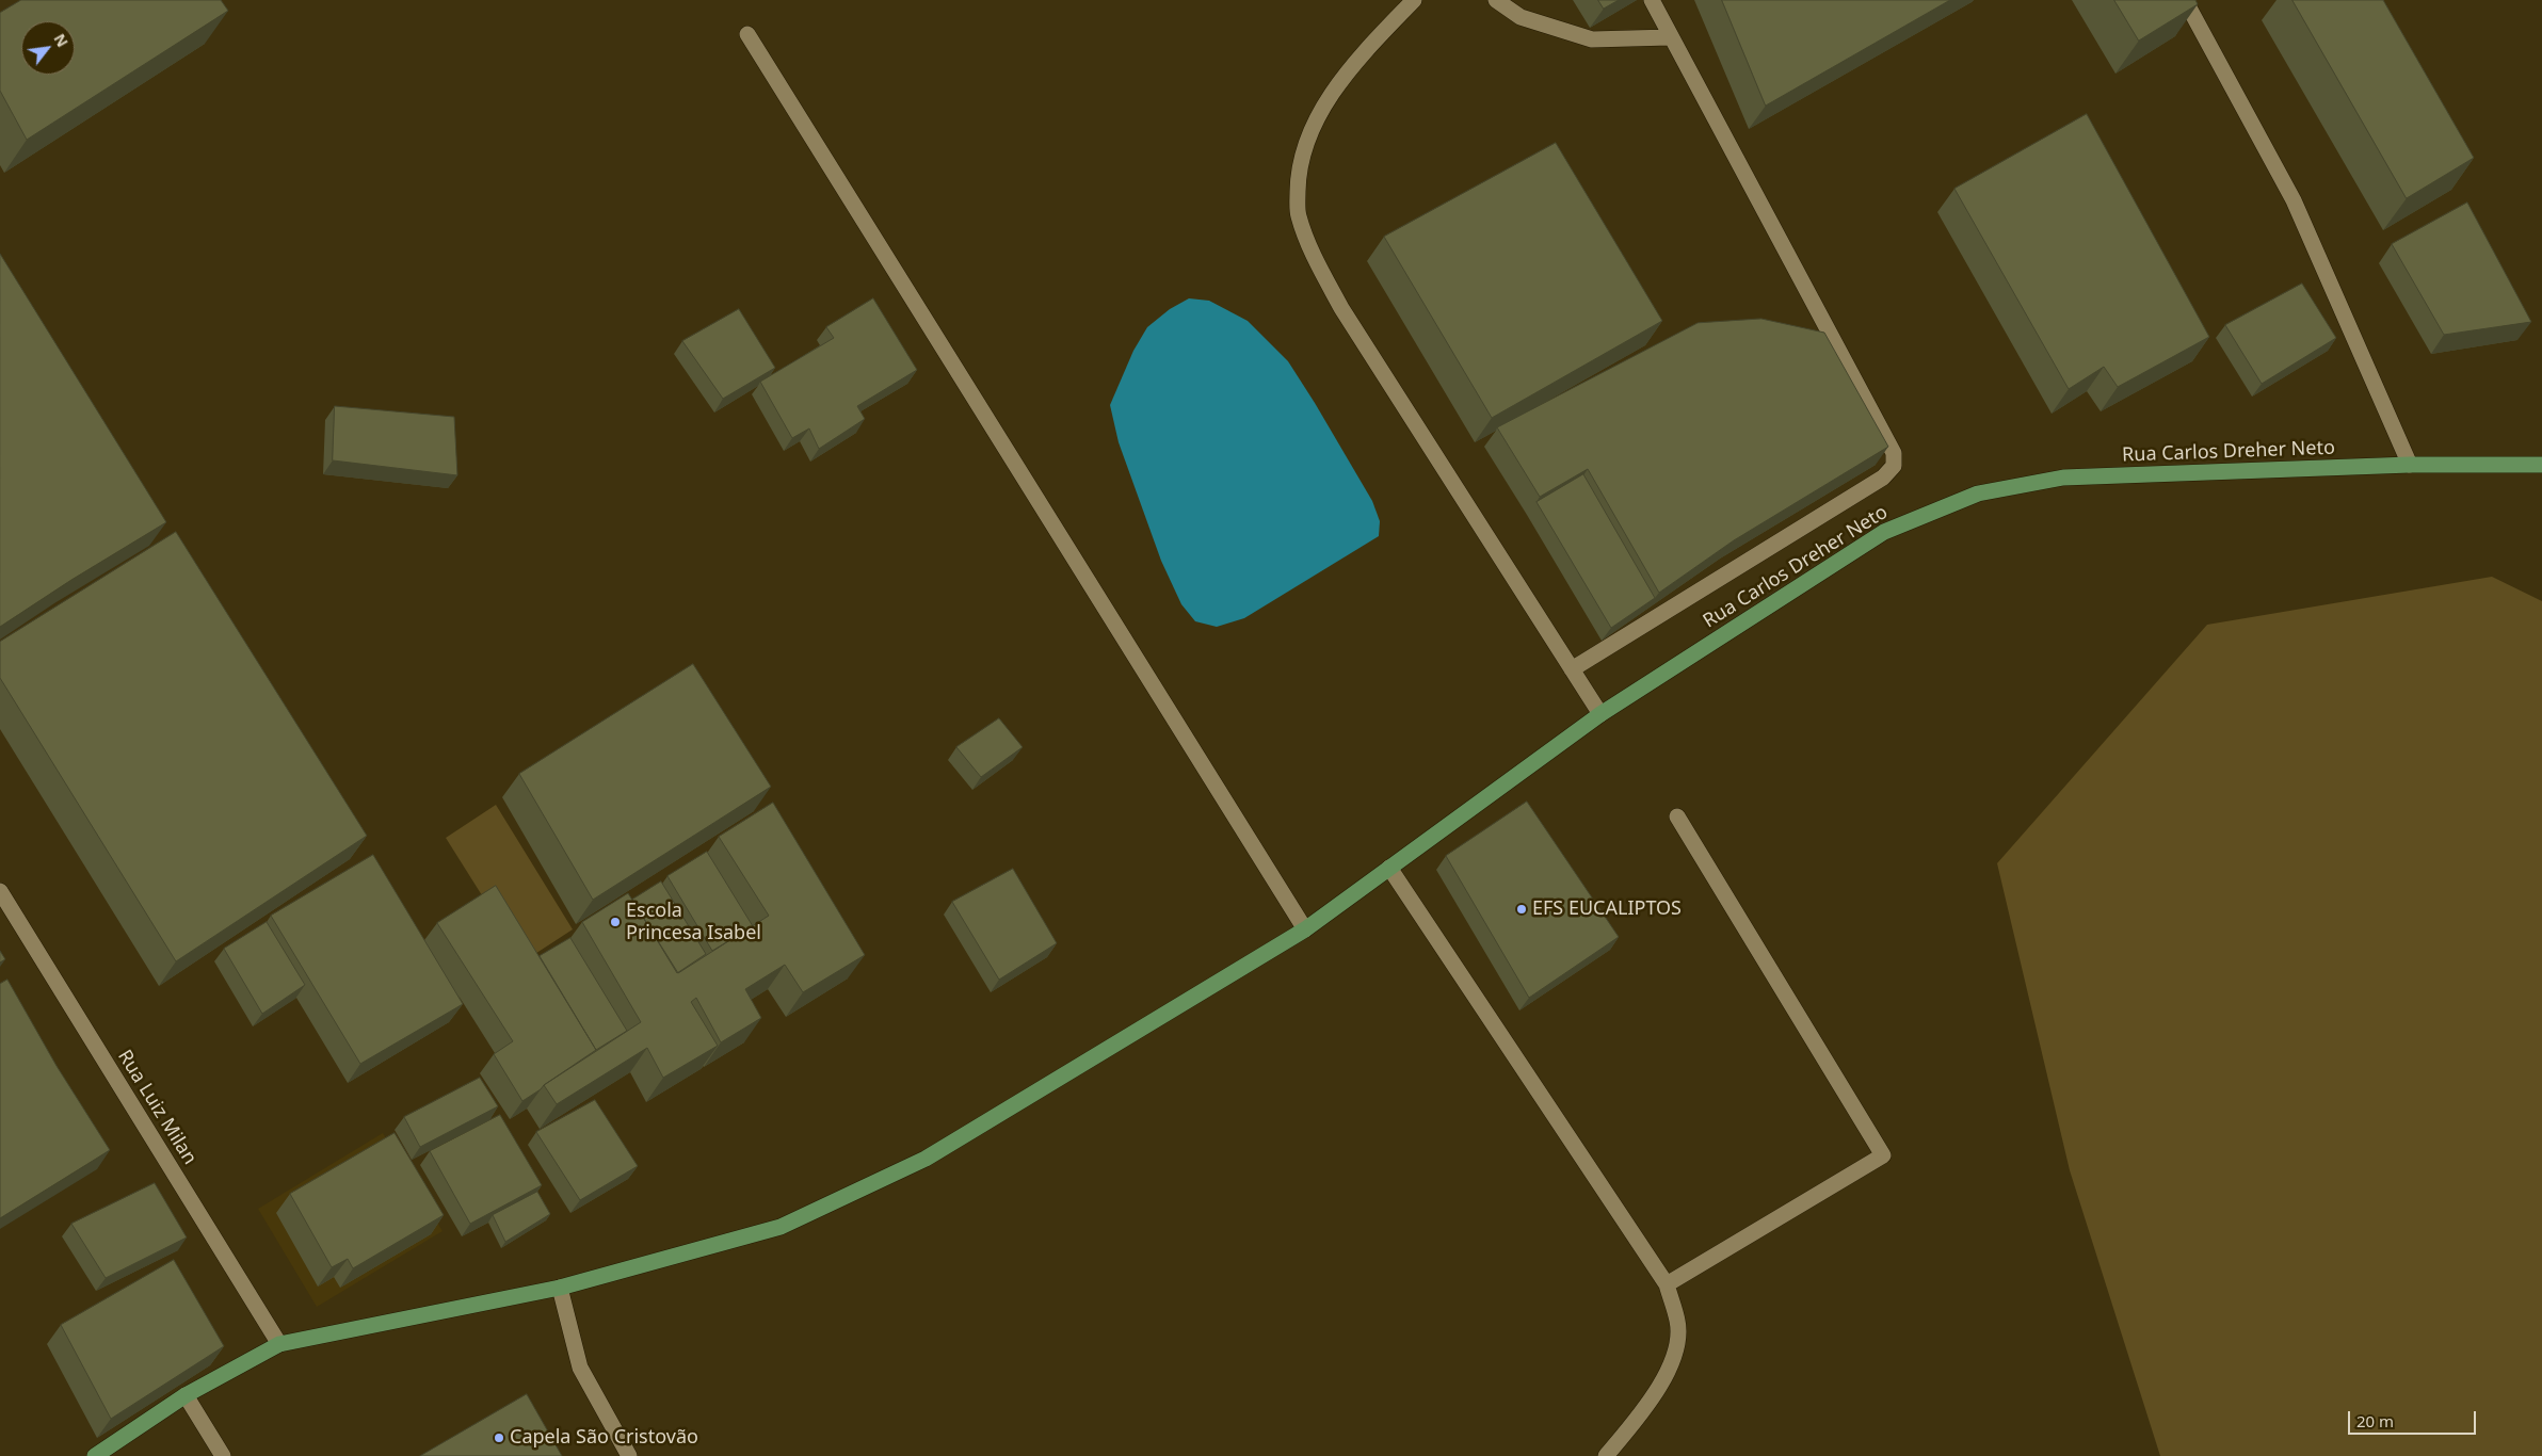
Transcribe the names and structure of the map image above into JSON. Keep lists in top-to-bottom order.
{
  "streets": {
    "main road": ["Rua Carlos Dreher Neto"],
    "street": ["Rua Luiz Milan"]
  },
  "crossings": [
    ["Rua Carlos Dreher Neto", "Rua Luiz Milan"]
  ],
  "places": ["EFS EUCALIPTOS", "Escola Princesa Isabel", "Capela São Cristovão"],
  "scale_bar": "20 m",
  "north": "top right"
}
